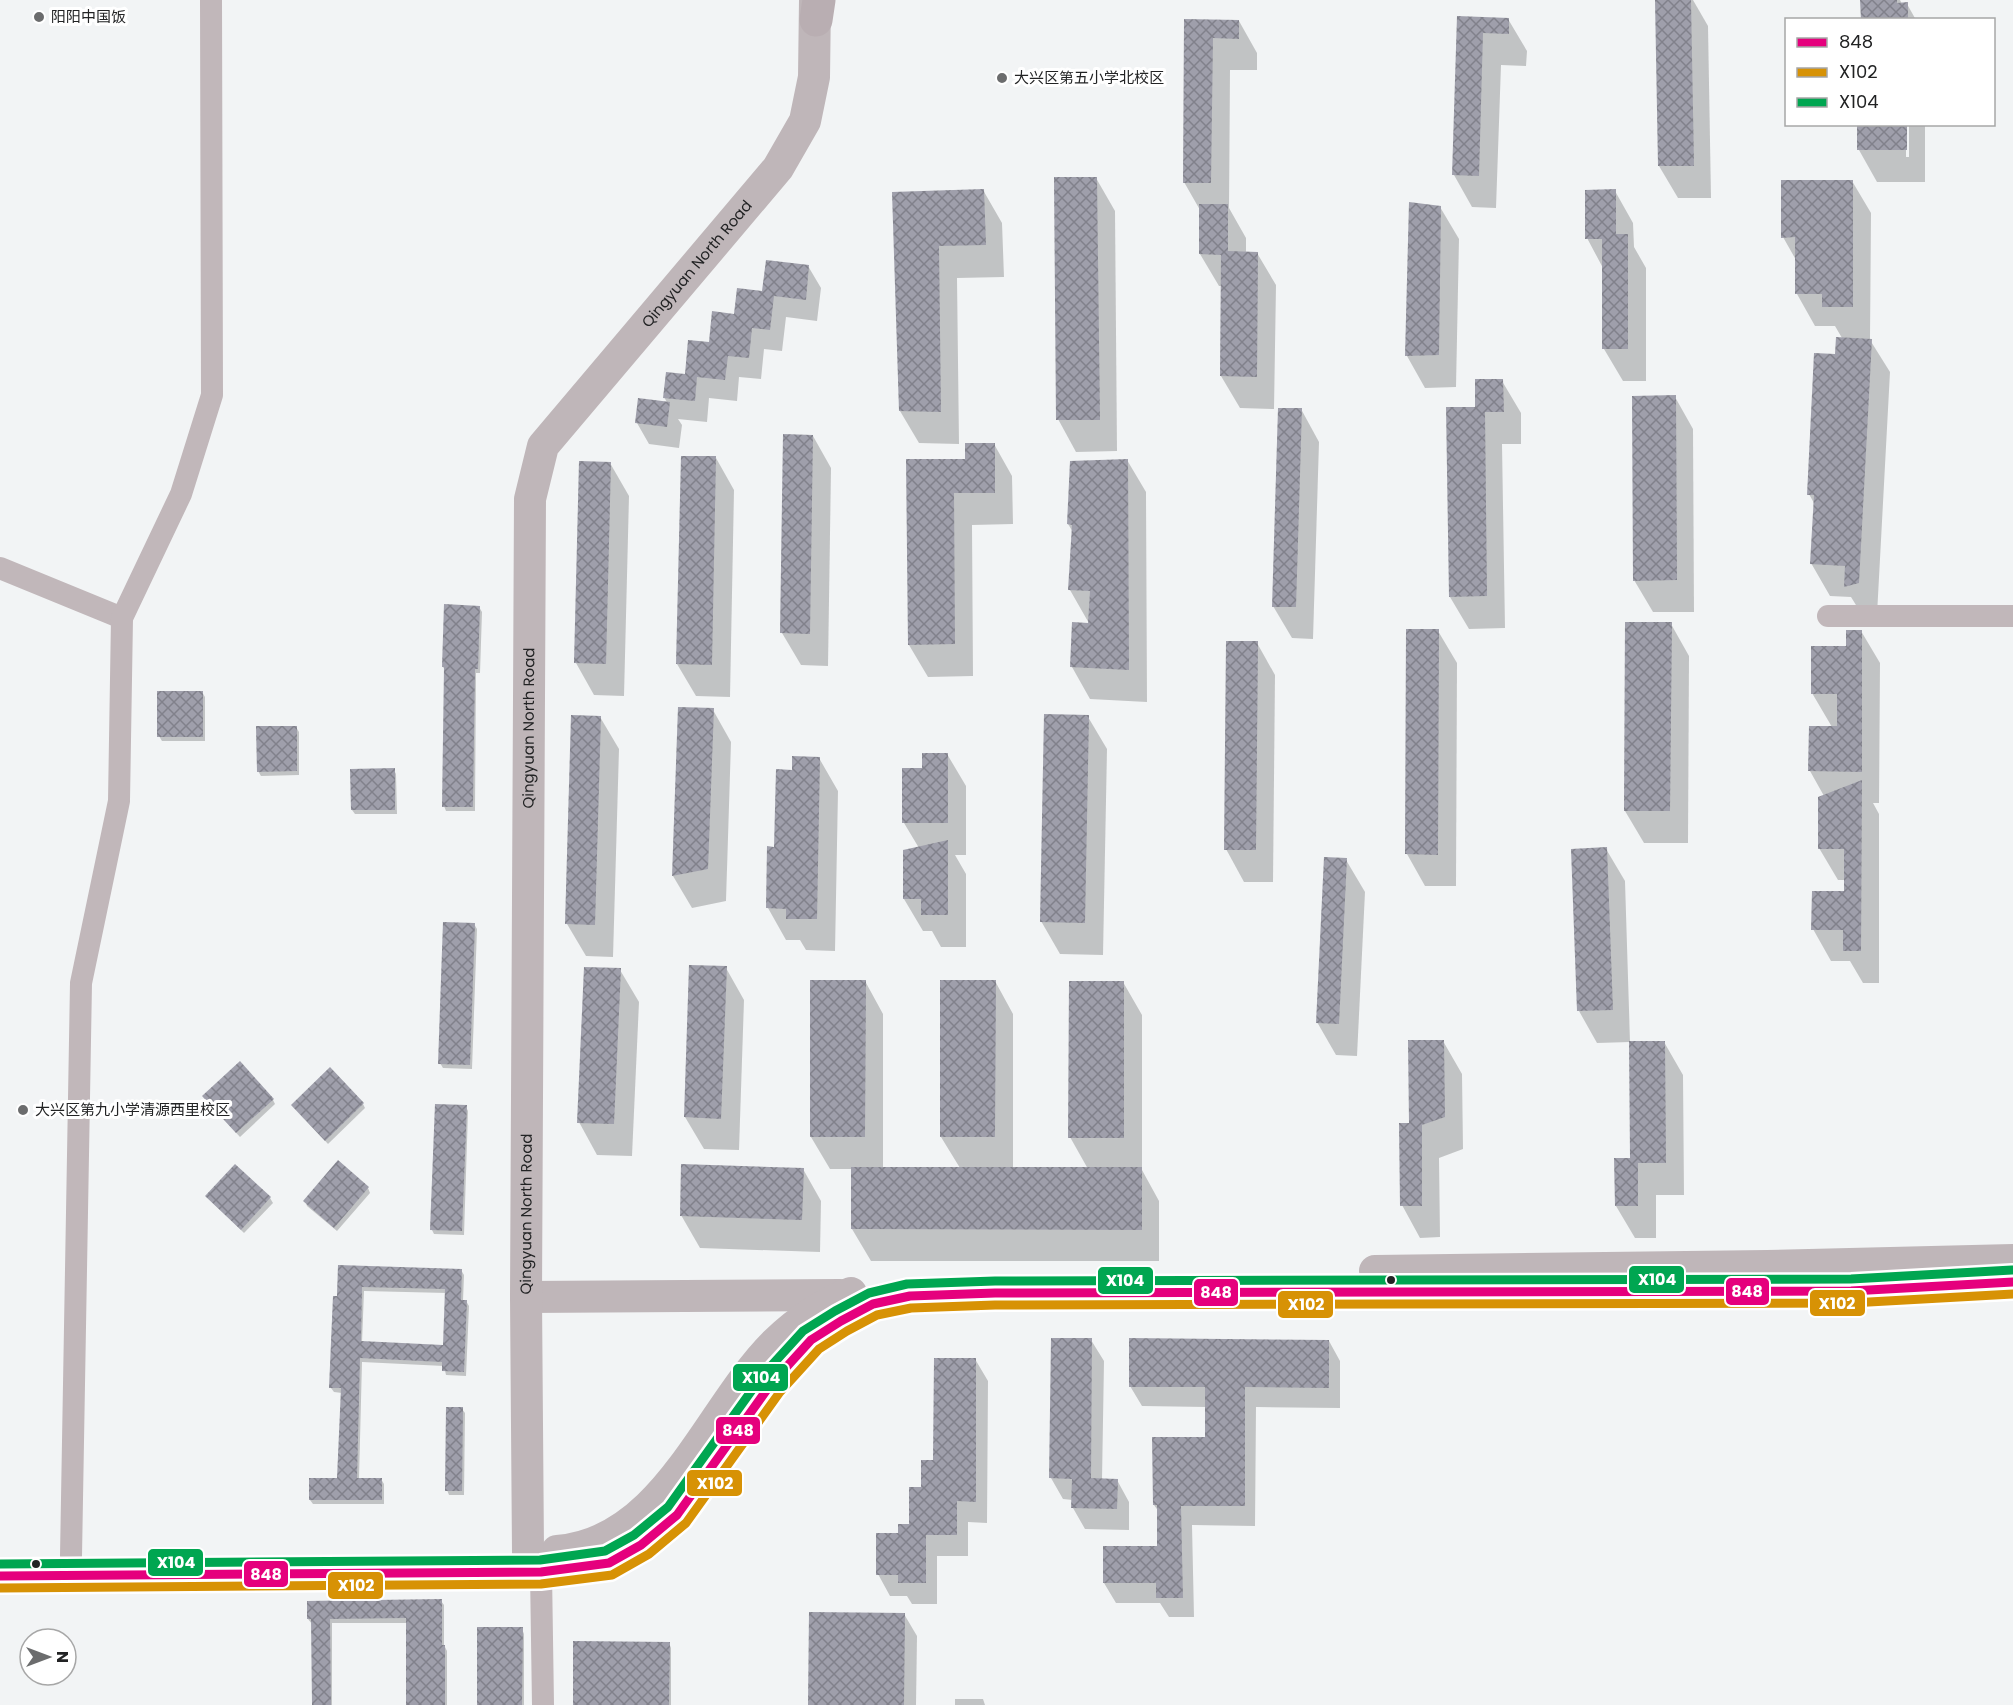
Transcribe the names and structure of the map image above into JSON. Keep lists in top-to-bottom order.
{
  "streets": {
    "main road": ["Qingyuan North Road"]
  },
  "places": ["阳阳中国饭", "大兴区第五小学北校区", "大兴区第九小学清源西里校区"],
  "lines": ["transit line X104", "transit line 848", "transit line X102"],
  "legend": ["848", "X102", "X104"],
  "north": "right"
}
